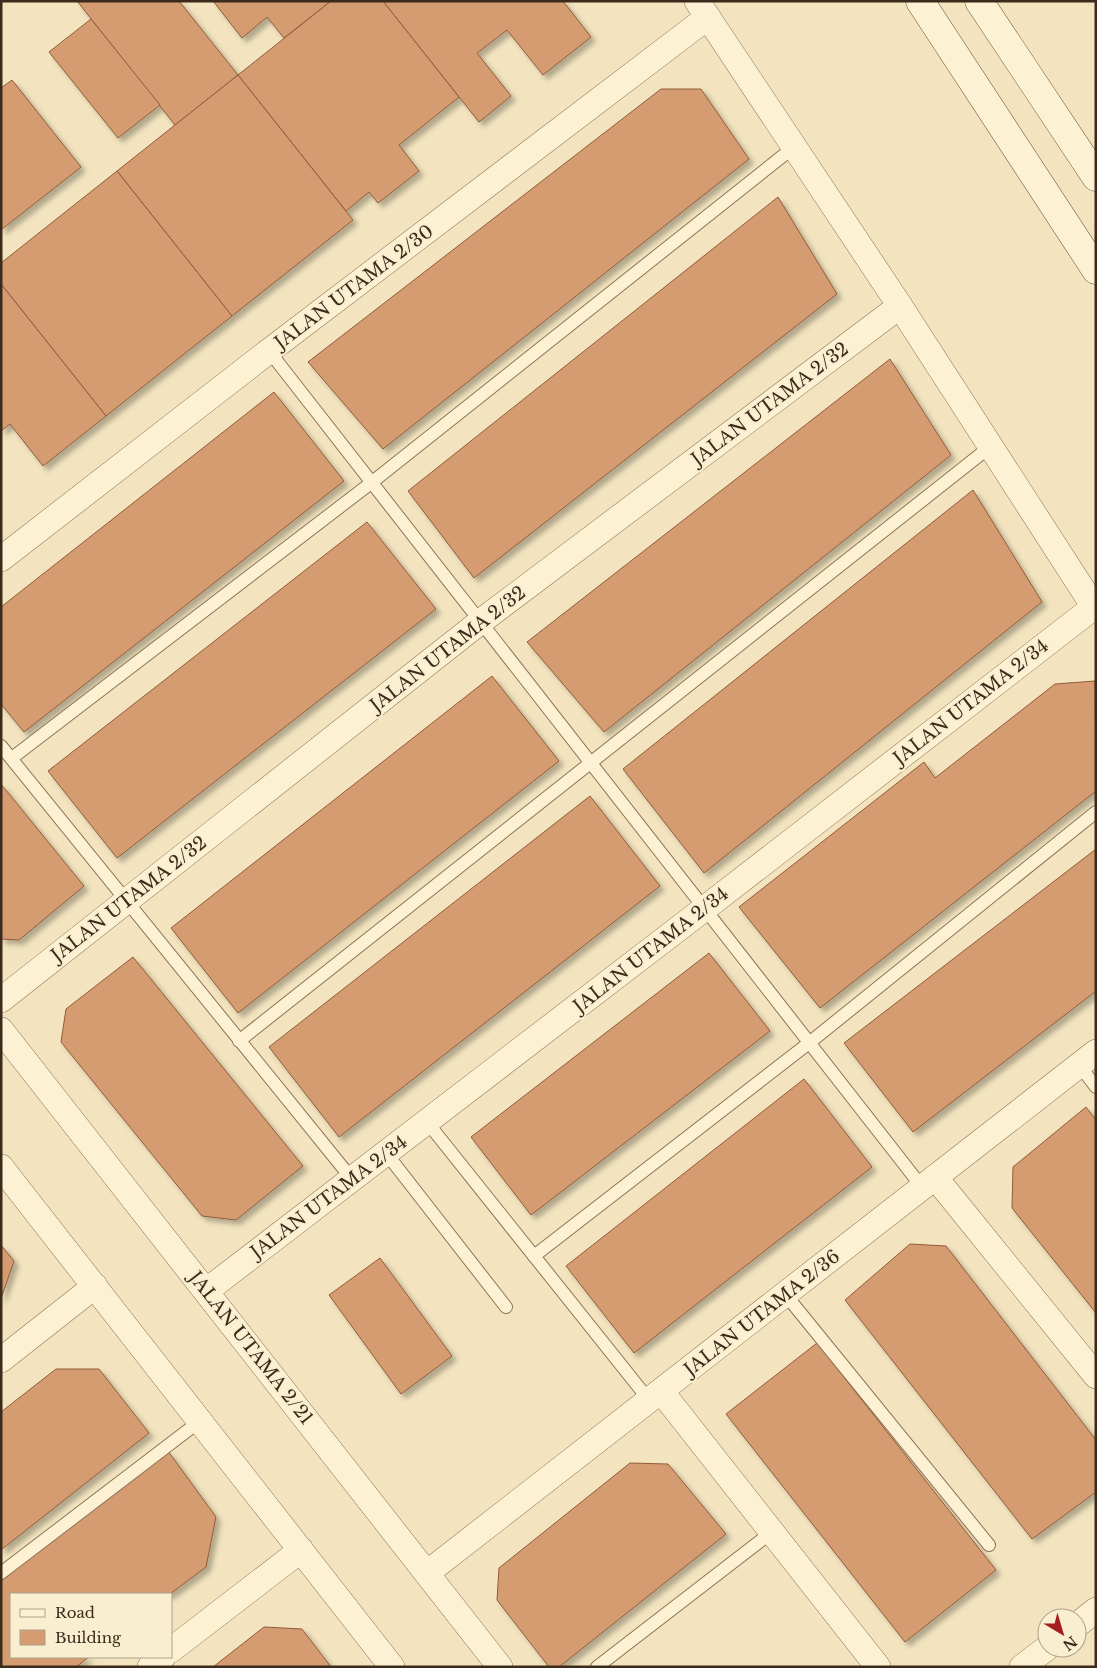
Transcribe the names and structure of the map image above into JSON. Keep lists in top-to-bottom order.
{
  "streets": {
    "street": [
      "JALAN UTAMA 2/30",
      "JALAN UTAMA 2/32",
      "JALAN UTAMA 2/34",
      "JALAN UTAMA 2/36",
      "JALAN UTAMA 2/21"
    ]
  },
  "crossings": [
    ["JALAN UTAMA 2/34", "JALAN UTAMA 2/21"],
    ["JALAN UTAMA 2/36", "JALAN UTAMA 2/21"]
  ],
  "legend": ["Road", "Building"],
  "north": "bottom right"
}
